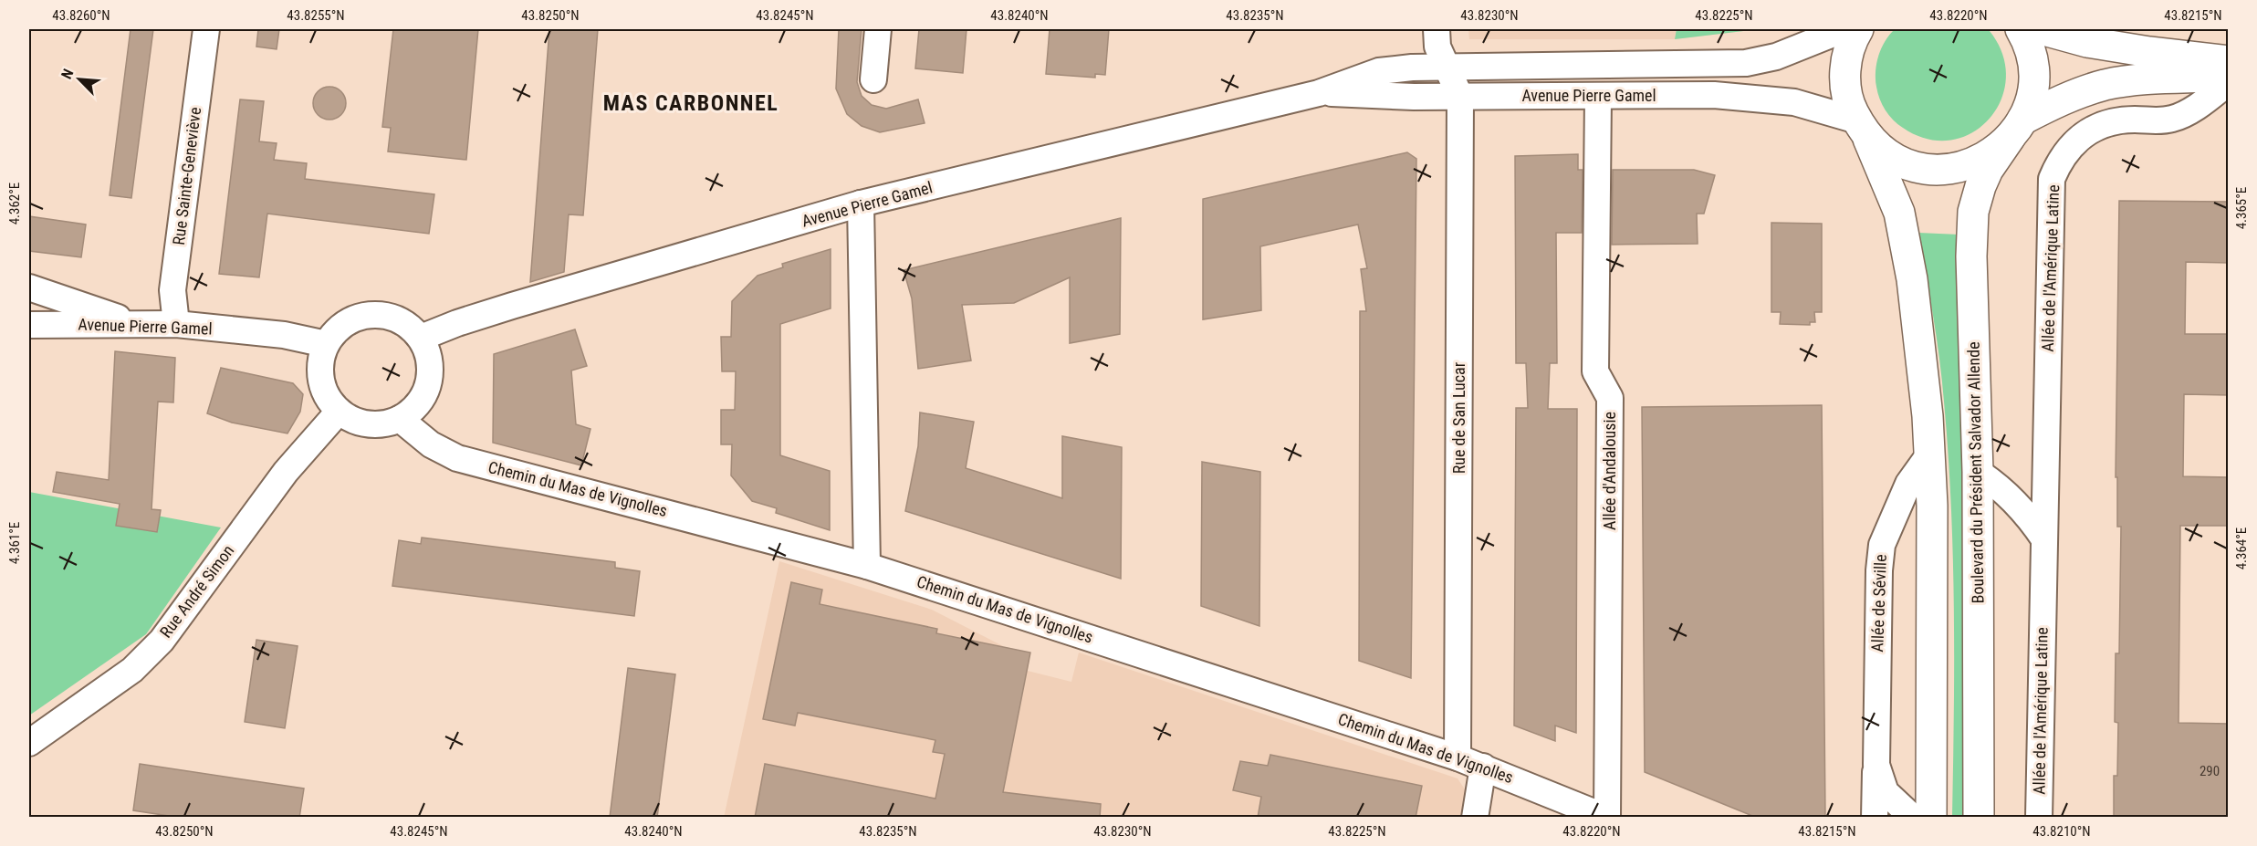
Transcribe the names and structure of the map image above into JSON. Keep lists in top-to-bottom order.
{
  "streets": {
    "main road": ["Boulevard du Président Salvador Allende"],
    "street": [
      "Avenue Pierre Gamel",
      "Rue Sainte-Geneviève",
      "Allée de l'Amérique Latine",
      "Rue de San Lucar",
      "Allée d'Andalousie",
      "Chemin du Mas de Vignolles",
      "Rue André Simon",
      "Allée de Séville"
    ]
  },
  "crossings": [
    ["Avenue Pierre Gamel", "Rue Sainte-Geneviève"],
    ["Avenue Pierre Gamel", "Rue de San Lucar"],
    ["Avenue Pierre Gamel", "Allée d'Andalousie"],
    ["Avenue Pierre Gamel", "Chemin du Mas de Vignolles"],
    ["Avenue Pierre Gamel", "Rue André Simon"],
    ["Rue de San Lucar", "Chemin du Mas de Vignolles"],
    ["Allée d'Andalousie", "Chemin du Mas de Vignolles"],
    ["Chemin du Mas de Vignolles", "Rue André Simon"]
  ],
  "districts": ["MAS CARBONNEL"],
  "house_numbers": ["290"],
  "north": "top left",
  "coordinates": [
    "43.8260°N",
    "43.8255°N",
    "43.8250°N",
    "43.8245°N",
    "43.8240°N",
    "43.8235°N",
    "43.8230°N",
    "43.8225°N",
    "43.8220°N",
    "43.8215°N",
    "4.362°E",
    "4.365°E",
    "4.361°E",
    "4.364°E",
    "43.8210°N"
  ]
}
